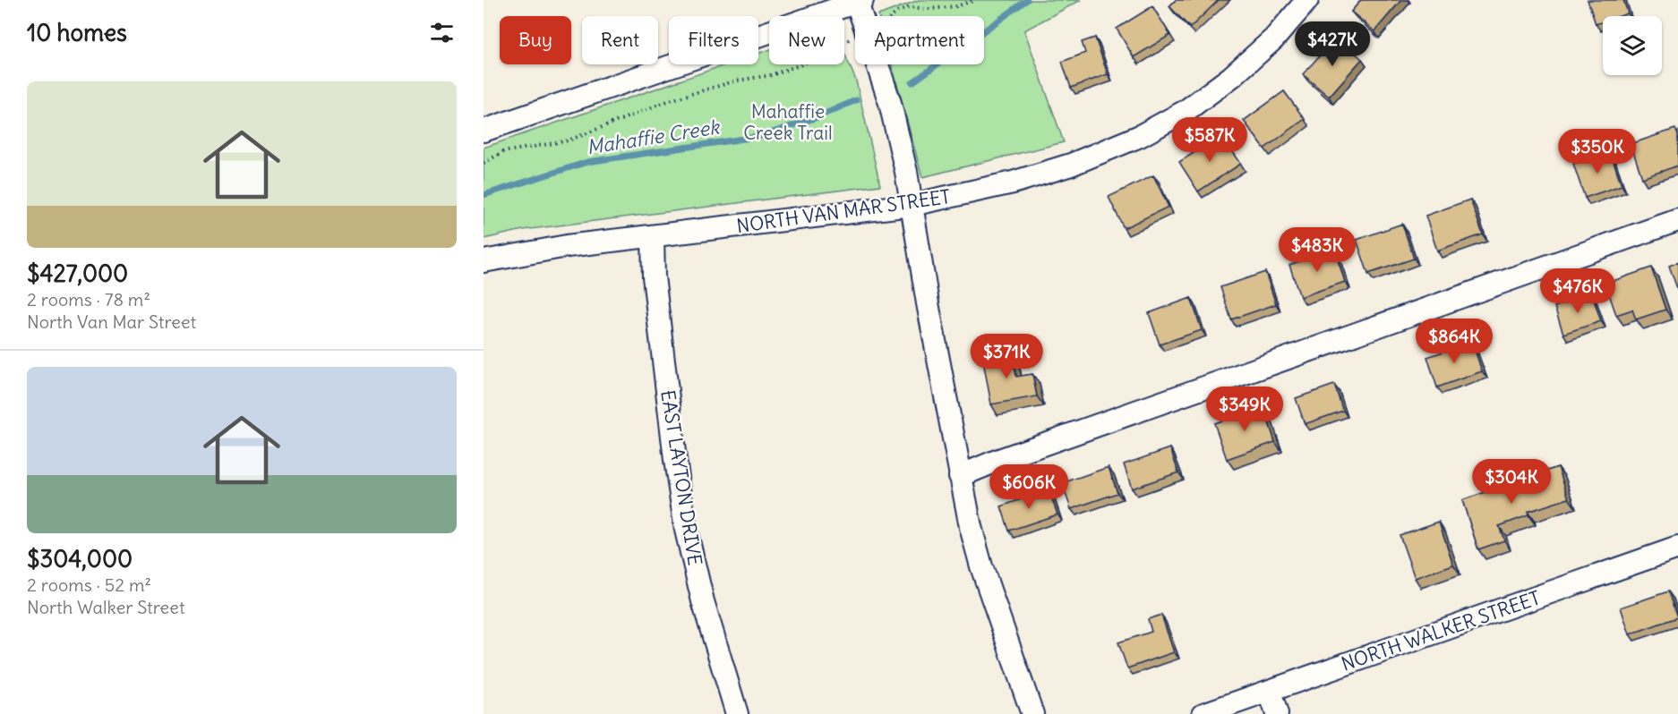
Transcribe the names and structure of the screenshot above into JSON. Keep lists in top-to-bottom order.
{
  "streets": {
    "street": ["NORTH VAN MAR STREET", "EAST LAYTON DRIVE", "NORTH WALKER STREET"]
  },
  "crossings": [
    ["NORTH VAN MAR STREET", "EAST LAYTON DRIVE"]
  ],
  "water": ["Mahaffie Creek"],
  "parks": ["Mahaffie Creek Trail"],
  "page": {
    "heading": "10 homes",
    "chip": [
      "Buy",
      "Rent",
      "Filters",
      "New",
      "Apartment"
    ],
    "price": [
      "$427K",
      "$587K",
      "$350K",
      "$483K",
      "$476K",
      "$864K",
      "$371K",
      "$349K",
      "$304K",
      "$606K"
    ],
    "list": [
      {
        "name": "$427,000",
        "note": "2 rooms · 78 m² · North Van Mar Street"
      },
      {
        "name": "$304,000",
        "note": "2 rooms · 52 m² · North Walker Street"
      }
    ]
  }
}
